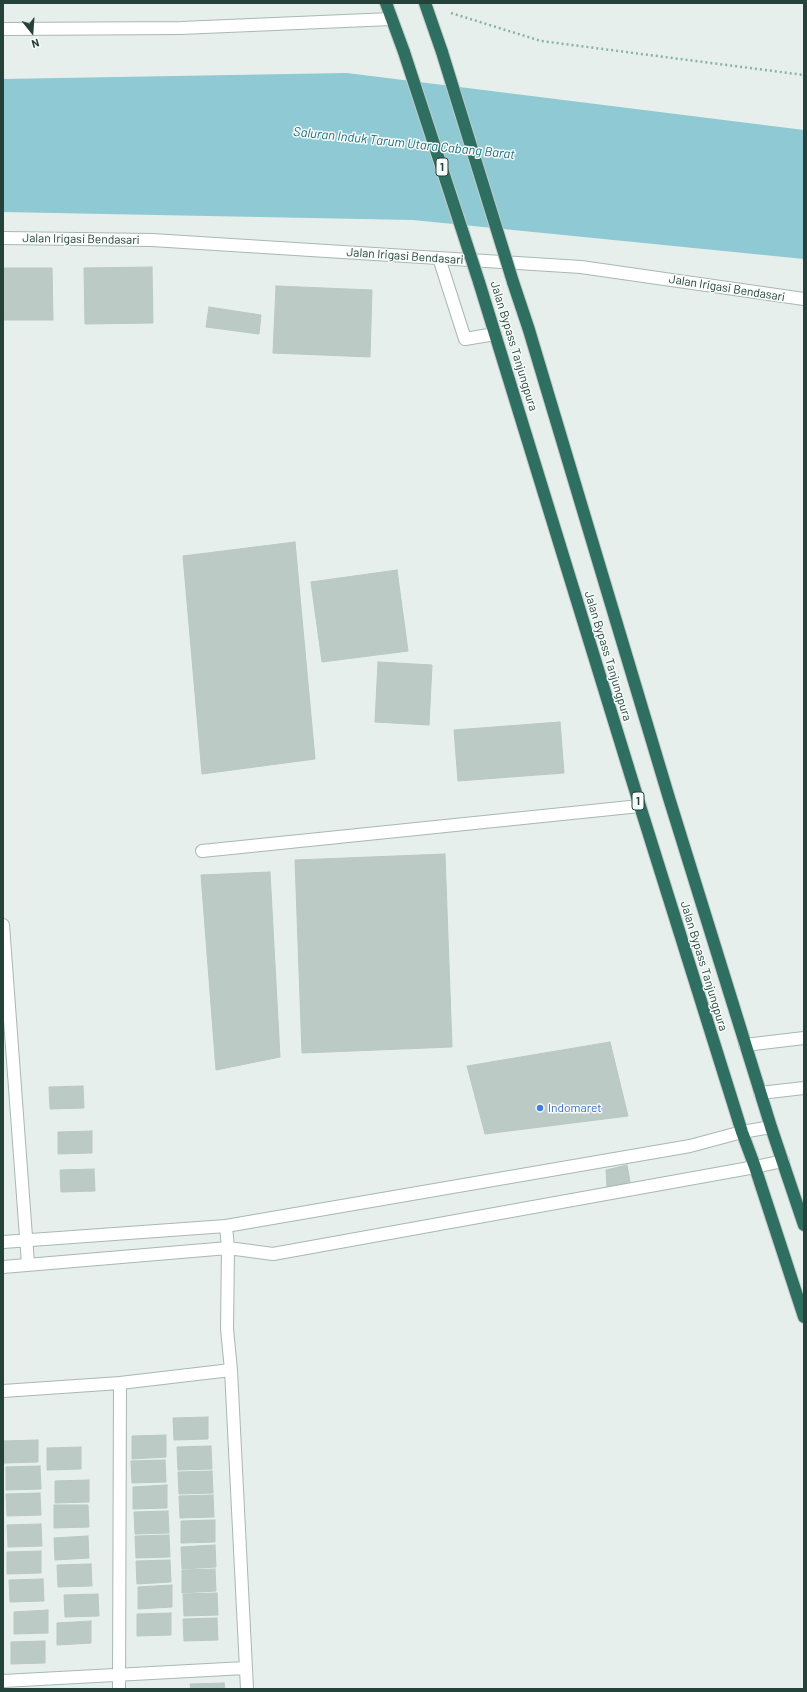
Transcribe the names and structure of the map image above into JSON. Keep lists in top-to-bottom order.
{
  "streets": {
    "highway": ["1", "Jalan Bypass Tanjungpura"],
    "street": ["Jalan Irigasi Bendasari"]
  },
  "water": ["Saluran Induk Tarum Utara Cabang Barat"],
  "places": ["Indomaret"],
  "north": "bottom"
}
